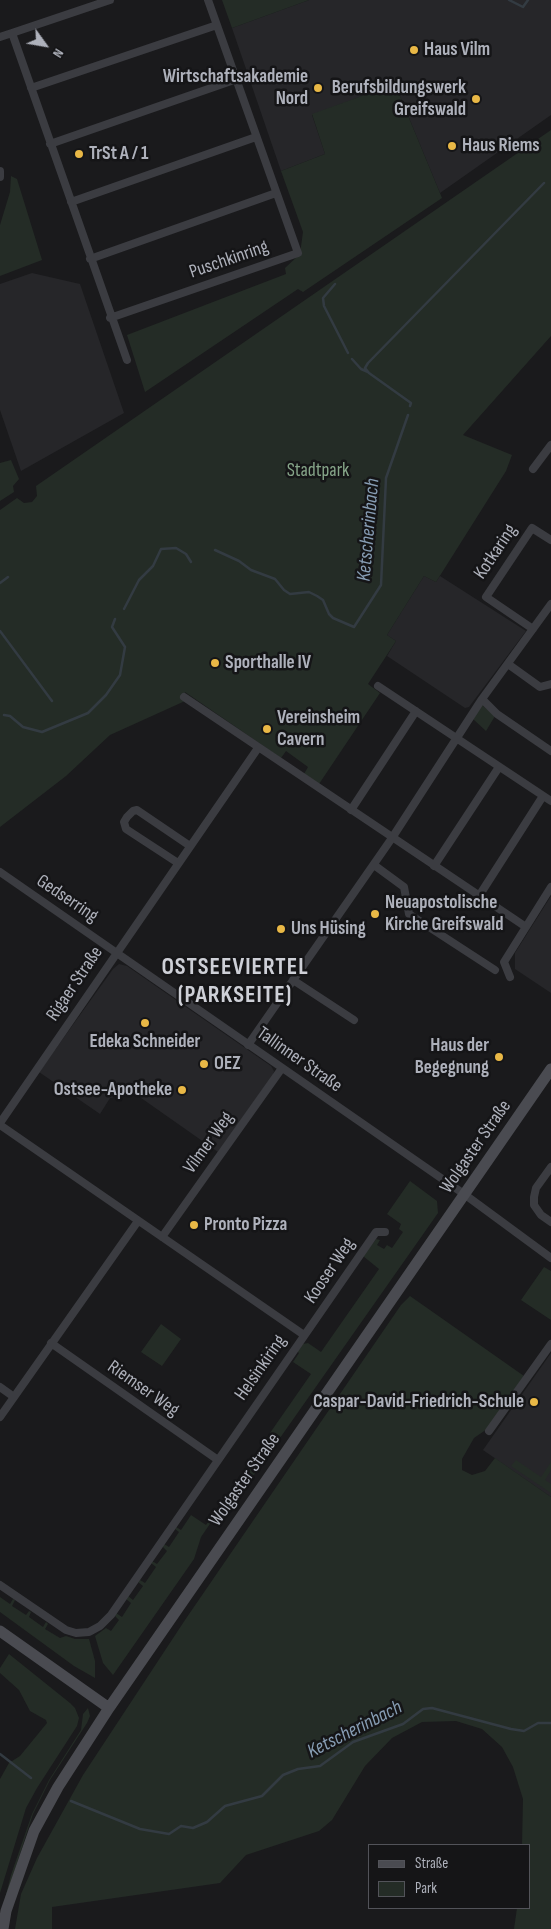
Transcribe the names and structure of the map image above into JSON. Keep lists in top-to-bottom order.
{
  "streets": {
    "main road": ["Wolgaster Straße"],
    "street": [
      "Puschkinring",
      "Kotkaring",
      "Gedserring",
      "Rigaer Straße",
      "Tallinner Straße",
      "Vilmer Weg",
      "Kooser Weg",
      "Helsinkiring",
      "Riemser Weg"
    ]
  },
  "crossings": [
    ["Gedserring", "Rigaer Straße"],
    ["Gedserring", "Tallinner Straße"],
    ["Rigaer Straße", "Tallinner Straße"],
    ["Rigaer Straße", "Helsinkiring"],
    ["Tallinner Straße", "Vilmer Weg"],
    ["Tallinner Straße", "Wolgaster Straße"],
    ["Vilmer Weg", "Helsinkiring"],
    ["Kooser Weg", "Helsinkiring"],
    ["Helsinkiring", "Riemser Weg"]
  ],
  "districts": ["OSTSEEVIERTEL (PARKSEITE)"],
  "water": ["Ketscherinbach"],
  "parks": ["Stadtpark"],
  "places": [
    "Haus Vilm",
    "Wirtschaftsakademie Nord",
    "Berufsbildungswerk Greifswald",
    "Haus Riems",
    "TrSt A / 1",
    "Sporthalle IV",
    "Vereinsheim Cavern",
    "Neuapostolische Kirche Greifswald",
    "Uns Hüsing",
    "Edeka Schneider",
    "Haus der Begegnung",
    "OEZ",
    "Ostsee-Apotheke",
    "Pronto Pizza",
    "Caspar-David-Friedrich-Schule"
  ],
  "legend": ["Straße", "Park"],
  "north": "bottom right"
}
